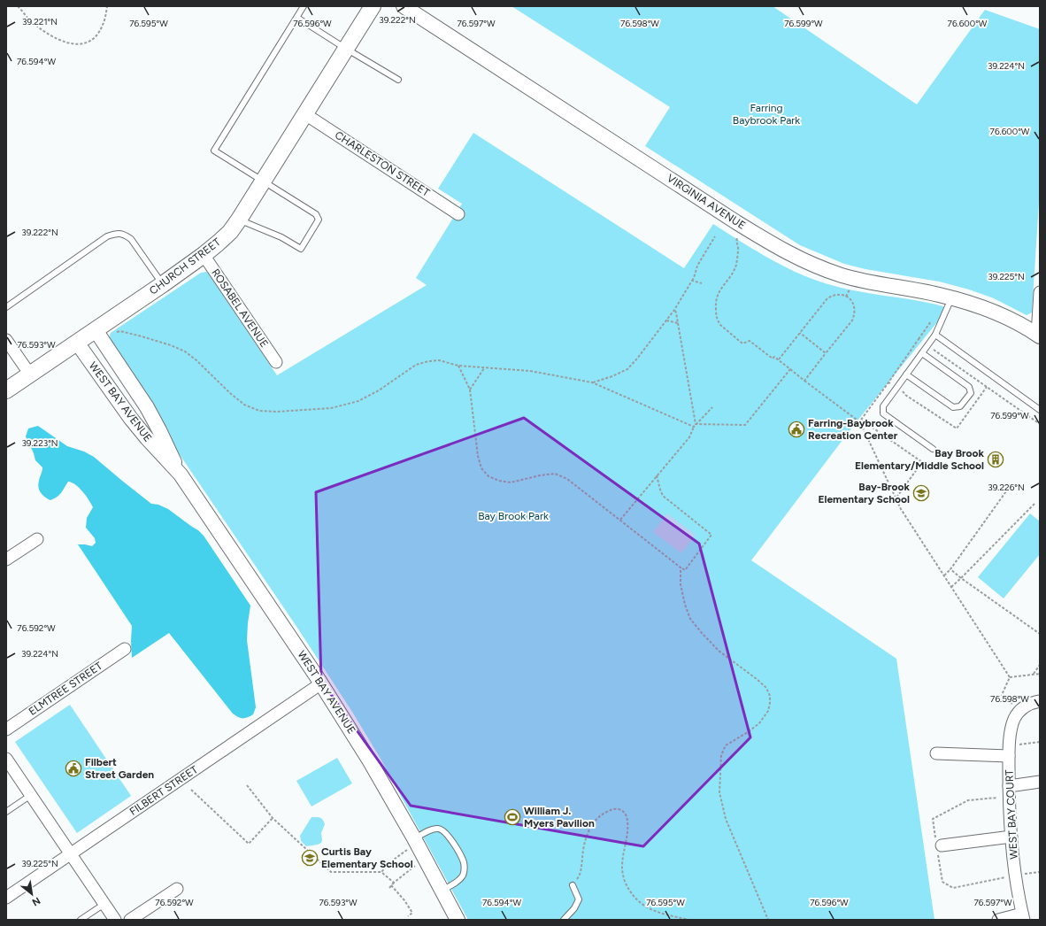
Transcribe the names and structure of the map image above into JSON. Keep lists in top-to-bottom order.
{
  "streets": {
    "main road": ["CHURCH STREET"],
    "street": [
      "CHARLESTON STREET",
      "VIRGINIA AVENUE",
      "ROSABEL AVENUE",
      "WEST BAY AVENUE",
      "ELMTREE STREET",
      "FILBERT STREET",
      "WEST BAY COURT"
    ]
  },
  "crossings": [
    ["CHARLESTON STREET", "CHURCH STREET"],
    ["CHURCH STREET", "ROSABEL AVENUE"],
    ["CHURCH STREET", "WEST BAY AVENUE"],
    ["WEST BAY AVENUE", "FILBERT STREET"]
  ],
  "parks": ["Farring Baybrook Park", "Bay Brook Park"],
  "places": {
    "public building": ["Farring-Baybrook Recreation Center", "Filbert Street Garden"],
    "building": ["Bay Brook Elementary/Middle School"],
    "school or university": ["Bay-Brook Elementary School", "Curtis Bay Elementary School"],
    "sports": ["William J. Myers Pavilion"]
  },
  "north": "bottom right",
  "coordinates": [
    "39.222°N",
    "39.221°N",
    "76.595°W",
    "76.596°W",
    "76.597°W",
    "76.598°W",
    "76.599°W",
    "76.600°W",
    "76.594°W",
    "39.224°N",
    "39.225°N",
    "76.593°W",
    "39.223°N",
    "39.226°N",
    "76.592°W"
  ]
}
